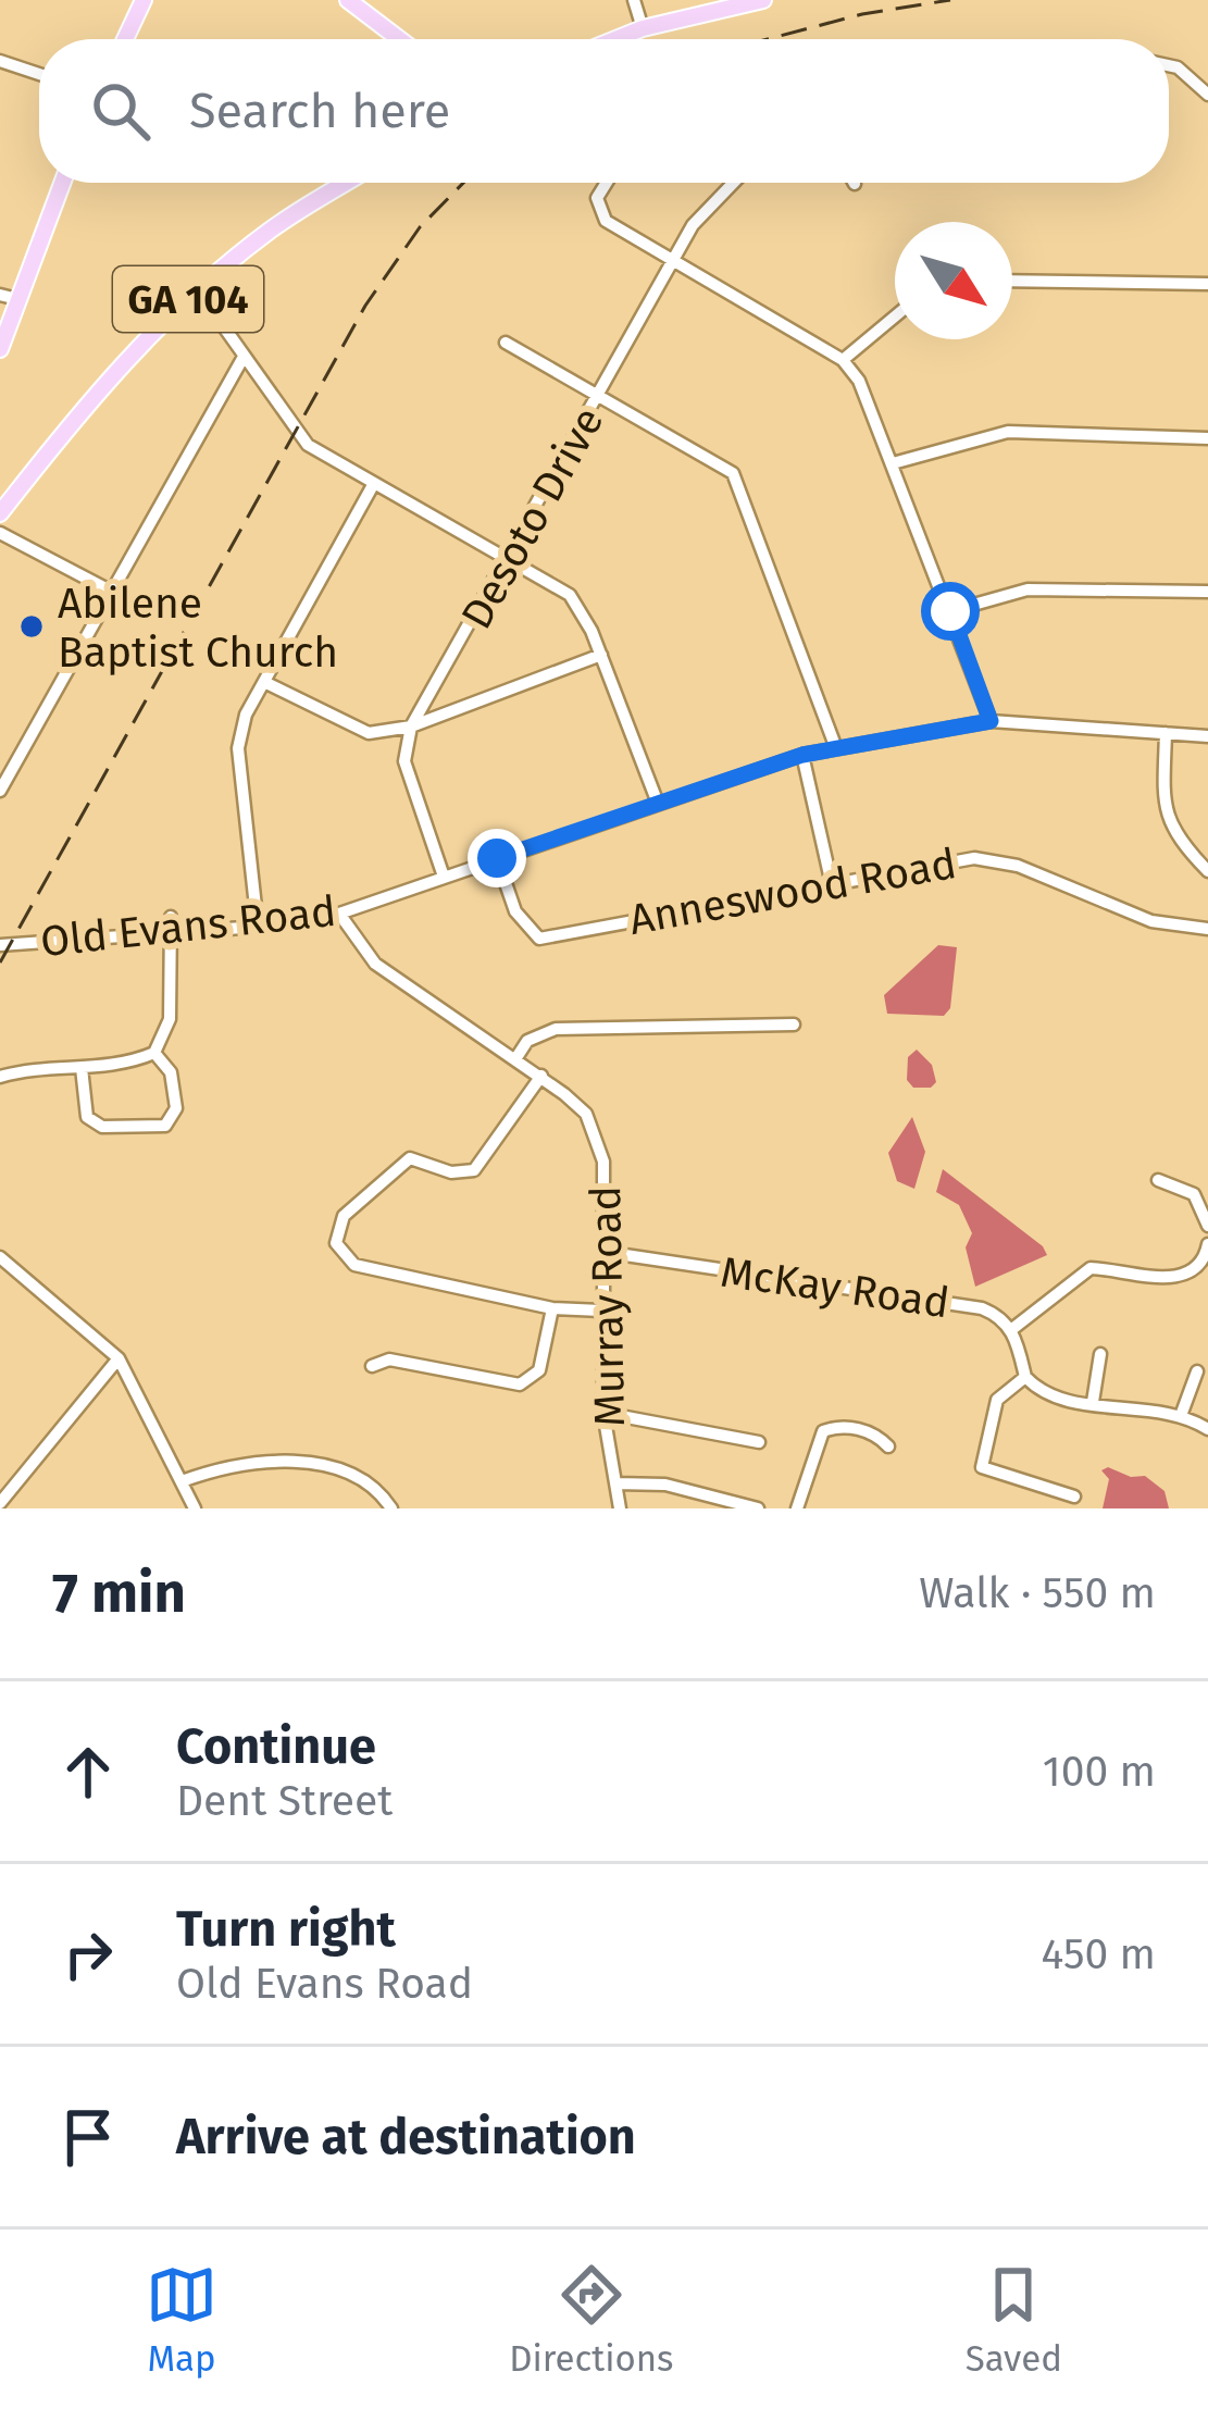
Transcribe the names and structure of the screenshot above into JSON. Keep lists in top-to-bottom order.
{
  "streets": {
    "main road": ["GA 104"],
    "street": [
      "Desoto Drive",
      "Anneswood Road",
      "Old Evans Road",
      "McKay Road",
      "Murray Road"
    ]
  },
  "crossings": [
    ["Desoto Drive", "Old Evans Road"],
    ["Anneswood Road", "Old Evans Road"],
    ["Old Evans Road", "Murray Road"],
    ["McKay Road", "Murray Road"]
  ],
  "places": ["Abilene Baptist Church"],
  "north": "bottom right",
  "page": {
    "search": "Search here",
    "heading": ["7 min", "Walk · 550 m"],
    "list": [
      ["Continue", "Dent Street", "100 m"],
      ["Turn right", "Old Evans Road", "450 m"],
      "Arrive at destination"
    ],
    "nav": ["Map", "Directions", "Saved"]
  }
}
